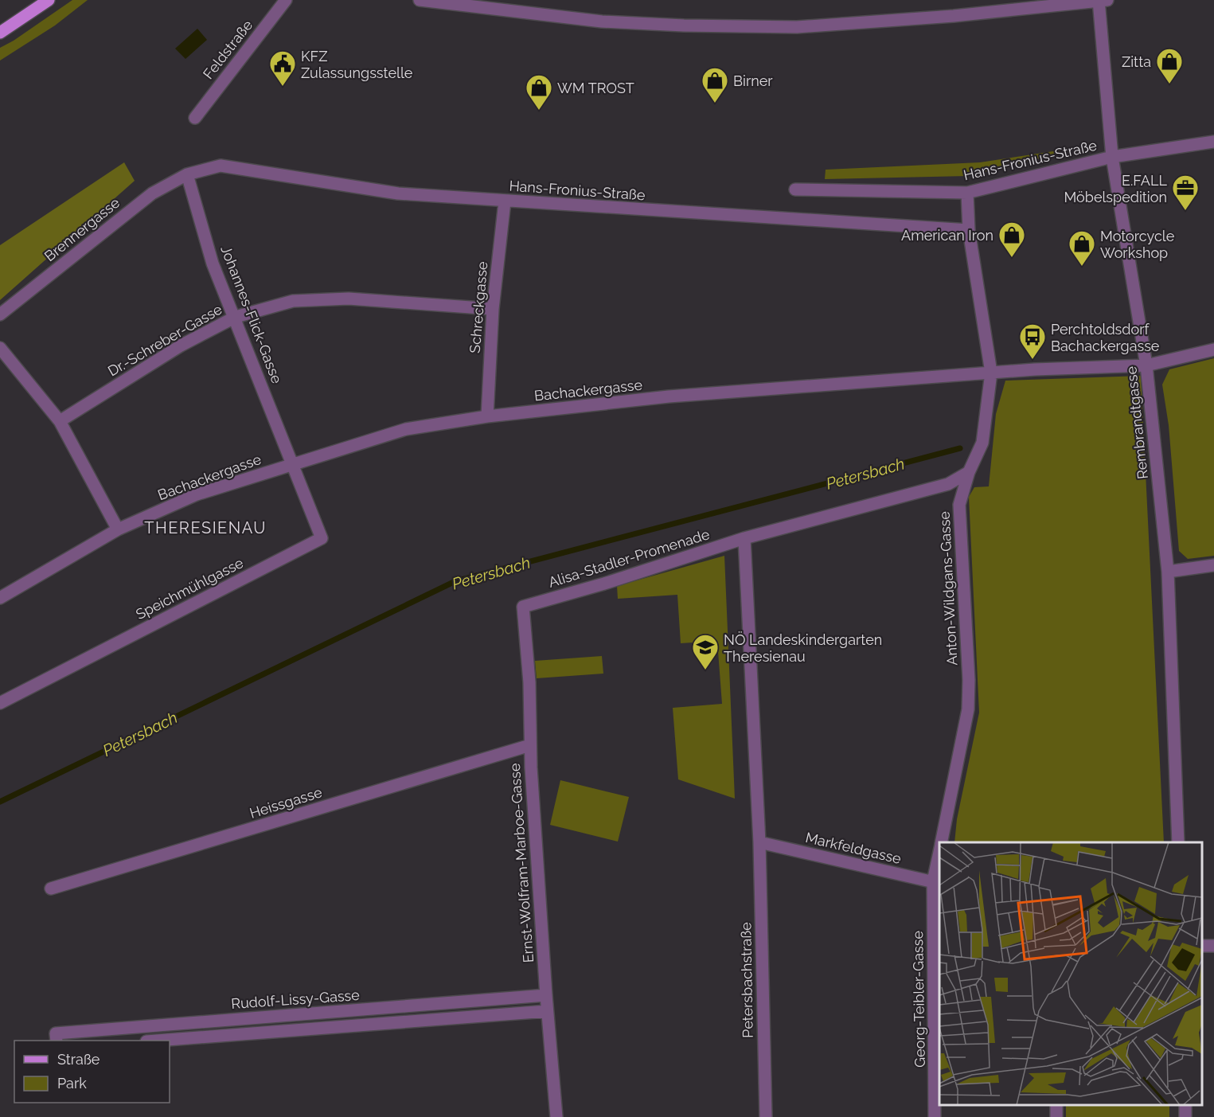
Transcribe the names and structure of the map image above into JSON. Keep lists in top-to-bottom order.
{
  "streets": {
    "street": [
      "Feldstraße",
      "Hans-Fronius-Straße",
      "Brennergasse",
      "Schreckgasse",
      "Johannes-Flick-Gasse",
      "Dr.-Schreber-Gasse",
      "Bachackergasse",
      "Rembrandtgasse",
      "Alisa-Stadler-Promenade",
      "Speichmühlgasse",
      "Anton-Wildgans-Gasse",
      "Heissgasse",
      "Markfeldgasse",
      "Ernst-Wolfram-Marboe-Gasse",
      "Petersbachstraße",
      "Rudolf-Lissy-Gasse",
      "Georg-Teibler-Gasse"
    ]
  },
  "crossings": [
    ["Hans-Fronius-Straße", "Brennergasse"],
    ["Hans-Fronius-Straße", "Schreckgasse"],
    ["Hans-Fronius-Straße", "Johannes-Flick-Gasse"],
    ["Hans-Fronius-Straße", "Rembrandtgasse"],
    ["Hans-Fronius-Straße", "Anton-Wildgans-Gasse"],
    ["Brennergasse", "Johannes-Flick-Gasse"],
    ["Schreckgasse", "Dr.-Schreber-Gasse"],
    ["Schreckgasse", "Bachackergasse"],
    ["Johannes-Flick-Gasse", "Dr.-Schreber-Gasse"],
    ["Johannes-Flick-Gasse", "Bachackergasse"],
    ["Johannes-Flick-Gasse", "Speichmühlgasse"],
    ["Bachackergasse", "Rembrandtgasse"],
    ["Bachackergasse", "Speichmühlgasse"],
    ["Bachackergasse", "Anton-Wildgans-Gasse"],
    ["Alisa-Stadler-Promenade", "Anton-Wildgans-Gasse"],
    ["Alisa-Stadler-Promenade", "Ernst-Wolfram-Marboe-Gasse"],
    ["Alisa-Stadler-Promenade", "Petersbachstraße"],
    ["Anton-Wildgans-Gasse", "Markfeldgasse"],
    ["Anton-Wildgans-Gasse", "Georg-Teibler-Gasse"],
    ["Heissgasse", "Ernst-Wolfram-Marboe-Gasse"],
    ["Markfeldgasse", "Petersbachstraße"],
    ["Markfeldgasse", "Georg-Teibler-Gasse"],
    ["Ernst-Wolfram-Marboe-Gasse", "Rudolf-Lissy-Gasse"]
  ],
  "districts": ["THERESIENAU"],
  "water": ["Petersbach"],
  "places": {
    "shop": [
      "Zitta",
      "Birner",
      "WM TROST",
      "American Iron",
      "Motorcycle Workshop"
    ],
    "public building": ["KFZ Zulassungsstelle"],
    "office": ["E.FALL Möbelspedition"],
    "bus stop": ["Perchtoldsdorf Bachackergasse"],
    "school or university": ["NÖ Landeskindergarten Theresienau"]
  },
  "legend": ["Straße", "Park"]
}
